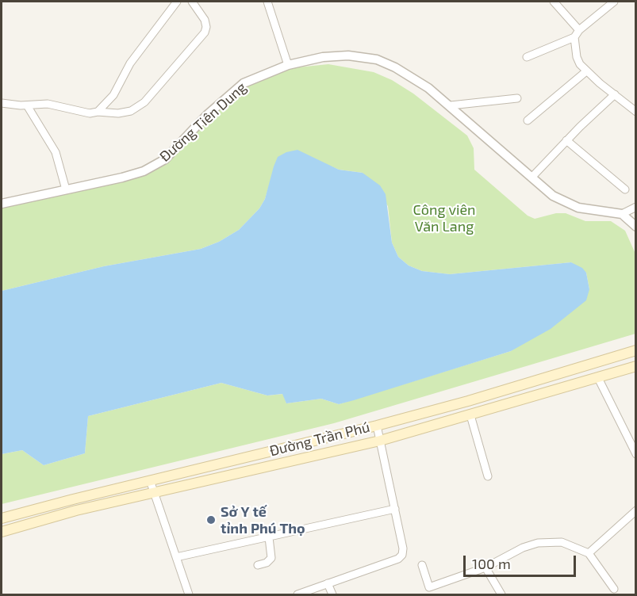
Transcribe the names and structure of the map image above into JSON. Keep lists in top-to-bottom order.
{
  "streets": {
    "main road": ["Đường Trần Phú"],
    "street": ["Đường Tiên Dung"]
  },
  "parks": ["Công viên Văn Lang"],
  "places": ["Sở Y tế tỉnh Phú Thọ"],
  "scale_bar": "100 m"
}
